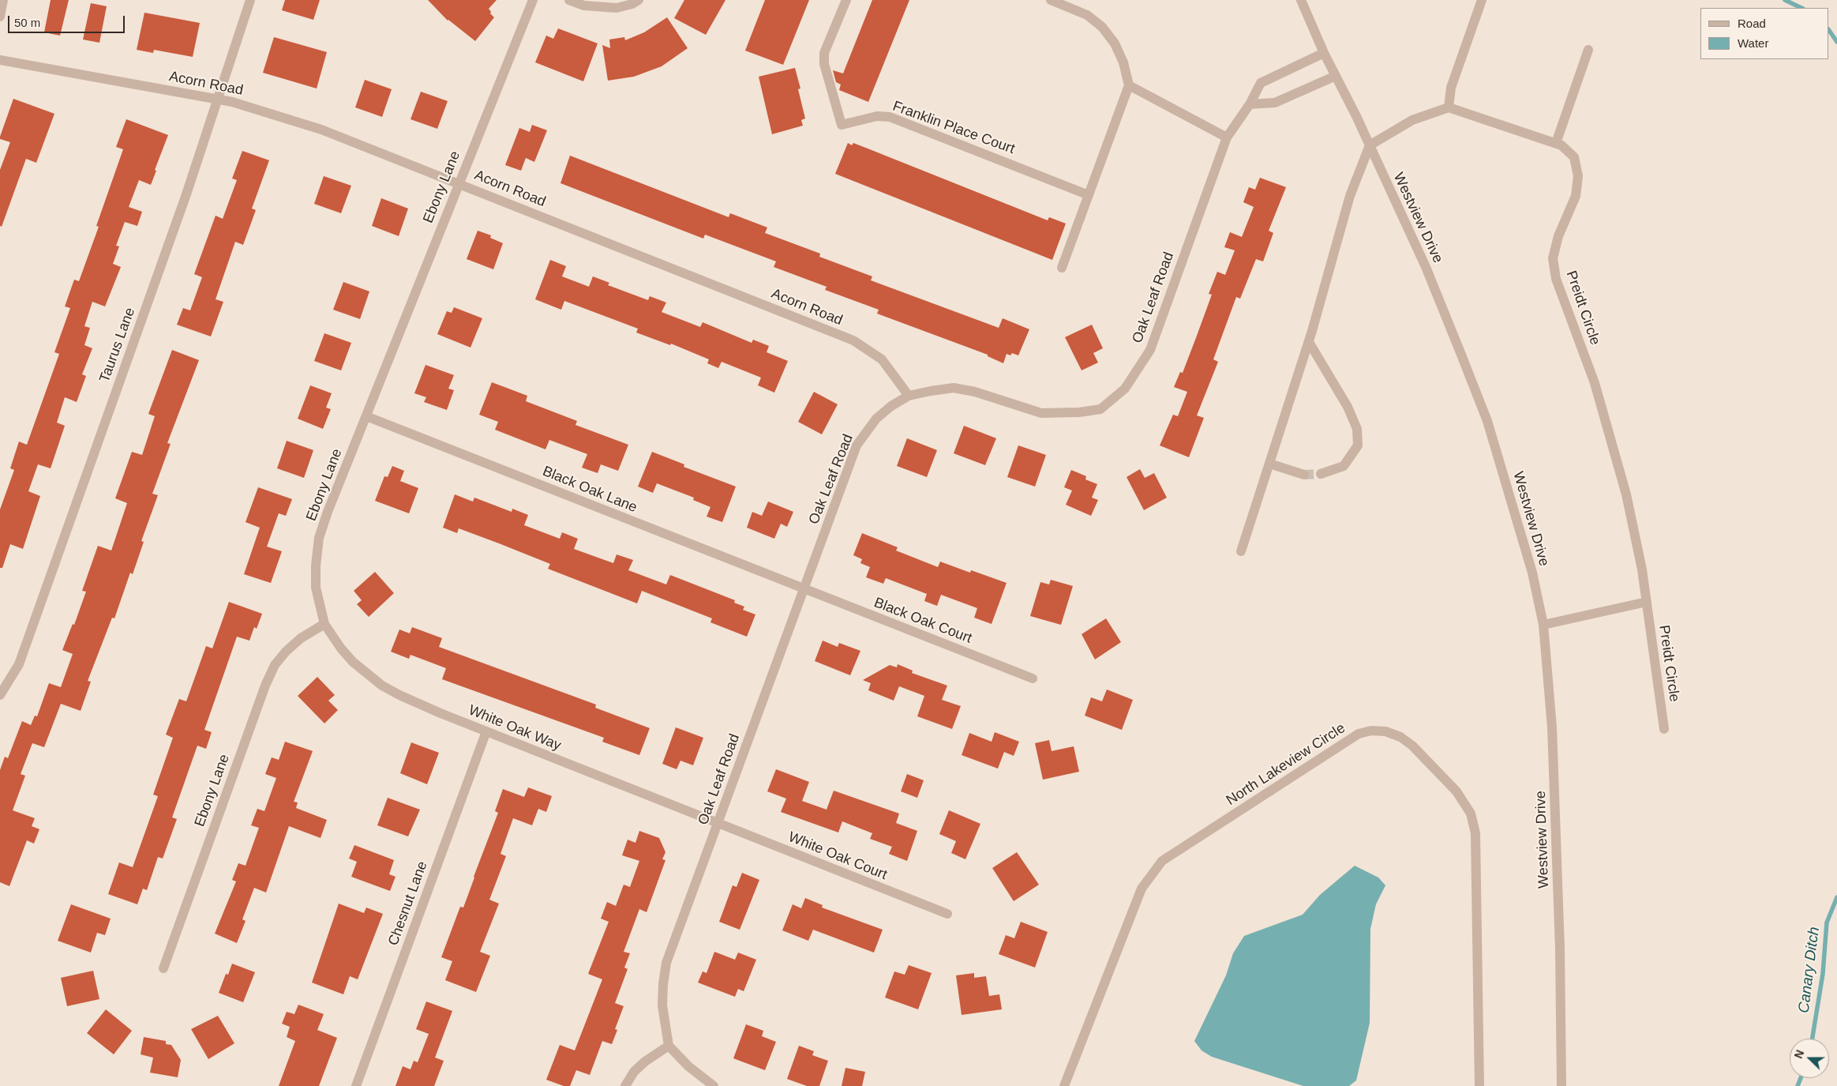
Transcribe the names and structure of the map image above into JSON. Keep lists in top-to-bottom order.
{
  "streets": {
    "street": [
      "Acorn Road",
      "Franklin Place Court",
      "Ebony Lane",
      "Westview Drive",
      "Oak Leaf Road",
      "Preidt Circle",
      "Taurus Lane",
      "Black Oak Lane",
      "Black Oak Court",
      "White Oak Way",
      "North Lakeview Circle",
      "White Oak Court",
      "Chesnut Lane"
    ]
  },
  "crossings": [
    ["Acorn Road", "Ebony Lane"],
    ["Acorn Road", "Oak Leaf Road"],
    ["Acorn Road", "Taurus Lane"],
    ["Ebony Lane", "Black Oak Lane"],
    ["Ebony Lane", "White Oak Way"],
    ["Westview Drive", "Oak Leaf Road"],
    ["Oak Leaf Road", "Black Oak Lane"],
    ["Oak Leaf Road", "Black Oak Court"],
    ["Oak Leaf Road", "White Oak Way"],
    ["Oak Leaf Road", "White Oak Court"],
    ["Black Oak Lane", "Black Oak Court"],
    ["White Oak Way", "White Oak Court"],
    ["White Oak Way", "Chesnut Lane"]
  ],
  "water": ["Canary Ditch"],
  "legend": ["Road", "Water"],
  "scale_bar": "50 m",
  "north": "left"
}
